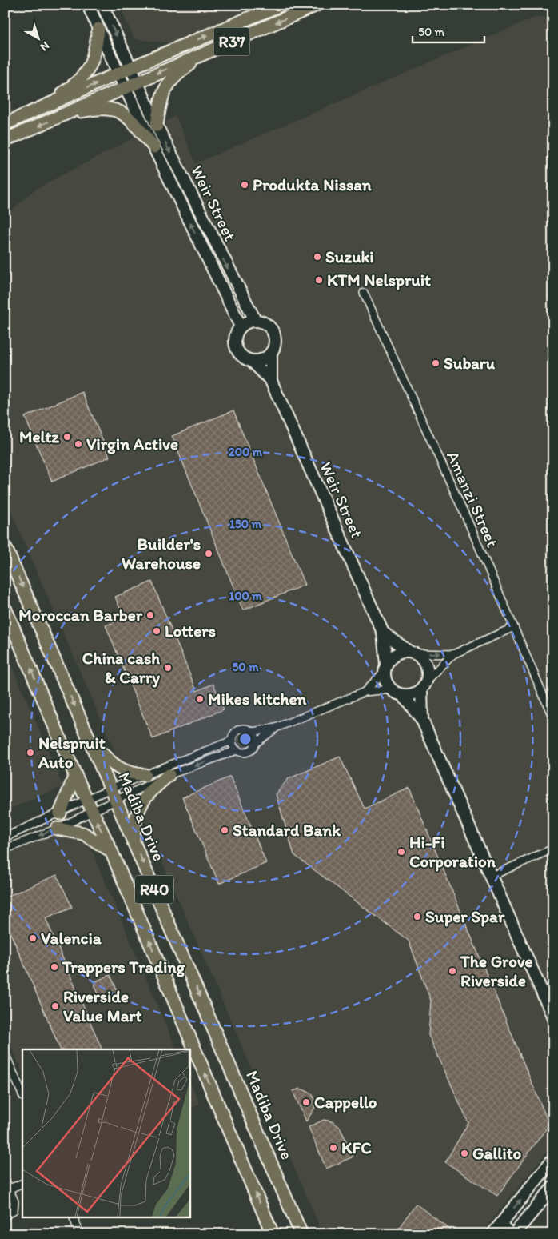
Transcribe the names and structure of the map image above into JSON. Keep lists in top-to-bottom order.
{
  "streets": {
    "main road": ["R37", "Madiba Drive", "R40"],
    "street": ["Weir Street", "Amanzi Street"]
  },
  "crossings": [
    ["R37", "Weir Street"]
  ],
  "places": [
    "Produkta Nissan",
    "Suzuki",
    "KTM Nelspruit",
    "Subaru",
    "Meltz",
    "Virgin Active",
    "Builder's Warehouse",
    "Moroccan Barber",
    "Lotters",
    "China cash & Carry",
    "Mikes kitchen",
    "Nelspruit Auto",
    "Standard Bank",
    "Hi-Fi Corporation",
    "Super Spar",
    "Valencia",
    "Trappers Trading",
    "The Grove Riverside",
    "Riverside Value Mart",
    "Cappello",
    "KFC",
    "Gallito"
  ],
  "scale_bar": "50 m",
  "north": "bottom right",
  "rings": [
    "200 m",
    "150 m",
    "100 m",
    "50 m"
  ]
}
